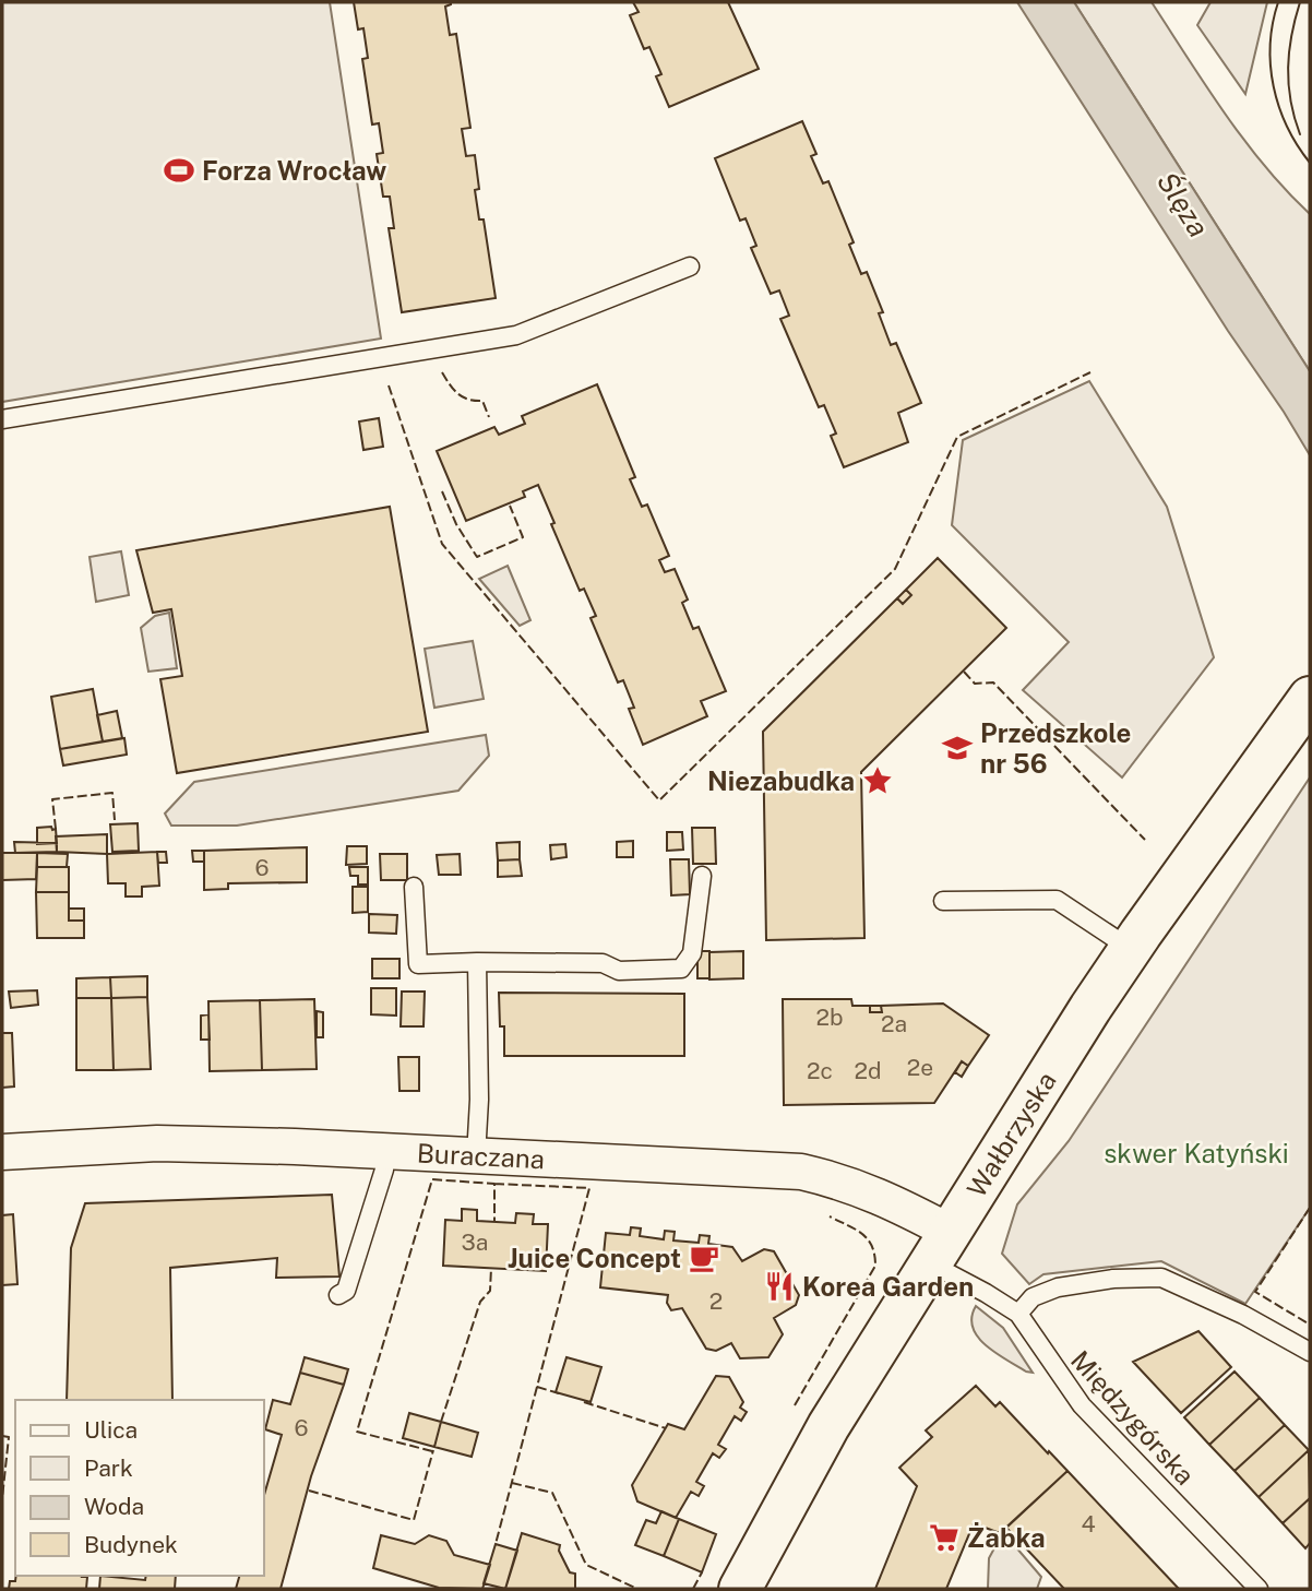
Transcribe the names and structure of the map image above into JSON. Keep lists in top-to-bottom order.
{
  "streets": {
    "street": ["Wałbrzyska", "Buraczana"],
    "lane": ["Międzygórska"]
  },
  "crossings": [
    ["Wałbrzyska", "Buraczana"],
    ["Wałbrzyska", "Międzygórska"],
    ["Buraczana", "Międzygórska"]
  ],
  "water": ["Ślęza"],
  "parks": ["skwer Katyński"],
  "places": {
    "sports": ["Forza Wrocław"],
    "school or university": ["Przedszkole nr 56"],
    "place": ["Niezabudka"],
    "cafe": ["Juice Concept"],
    "restaurant": ["Korea Garden"],
    "supermarket": ["Żabka"]
  },
  "house_numbers": [
    "6",
    "2b",
    "2a",
    "2e",
    "2c",
    "2d",
    "3a",
    "2",
    "6",
    "4"
  ],
  "legend": [
    "Ulica",
    "Park",
    "Woda",
    "Budynek"
  ]
}
